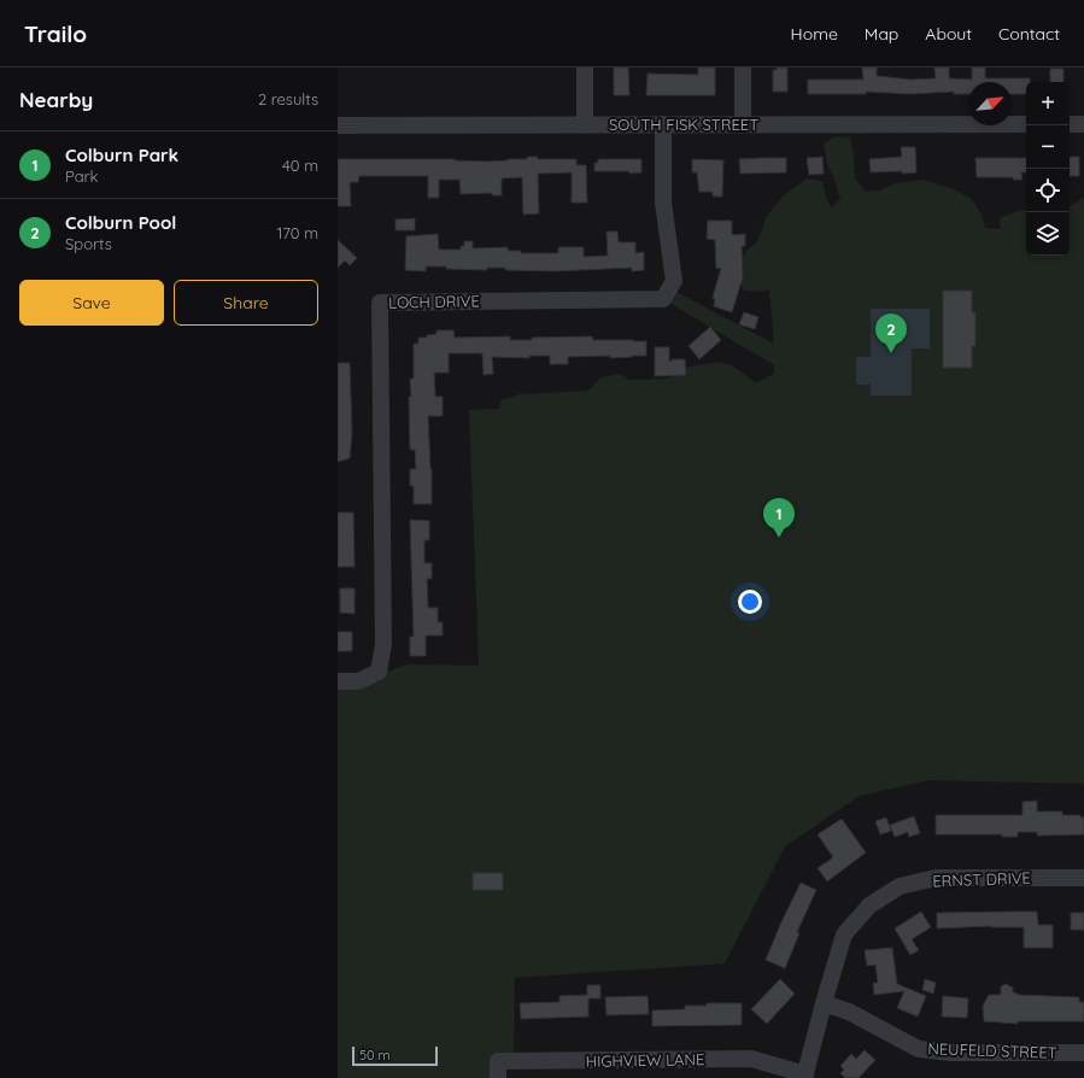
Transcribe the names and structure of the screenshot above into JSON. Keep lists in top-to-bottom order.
{
  "streets": {
    "street": [
      "SOUTH FISK STREET",
      "LOCH DRIVE",
      "ERNST DRIVE",
      "NEUFELD STREET",
      "HIGHVIEW LANE"
    ]
  },
  "crossings": [
    ["SOUTH FISK STREET", "LOCH DRIVE"],
    ["ERNST DRIVE", "NEUFELD STREET"],
    ["ERNST DRIVE", "HIGHVIEW LANE"]
  ],
  "scale_bar": "50 m",
  "north": "top right",
  "page": {
    "header": "Trailo",
    "nav": [
      "Home",
      "Map",
      "About",
      "Contact"
    ],
    "heading": ["Nearby", "2 results"],
    "map_buttons": ["+", "−"],
    "list": [
      {
        "mark": "1",
        "name": "Colburn Park",
        "note": "Park",
        "value": "40 m"
      },
      {
        "mark": "2",
        "name": "Colburn Pool",
        "note": "Sports",
        "value": "170 m"
      }
    ],
    "buttons": ["Save", "Share"],
    "pins": ["2", "1"],
    "scale": "50 m"
  }
}
